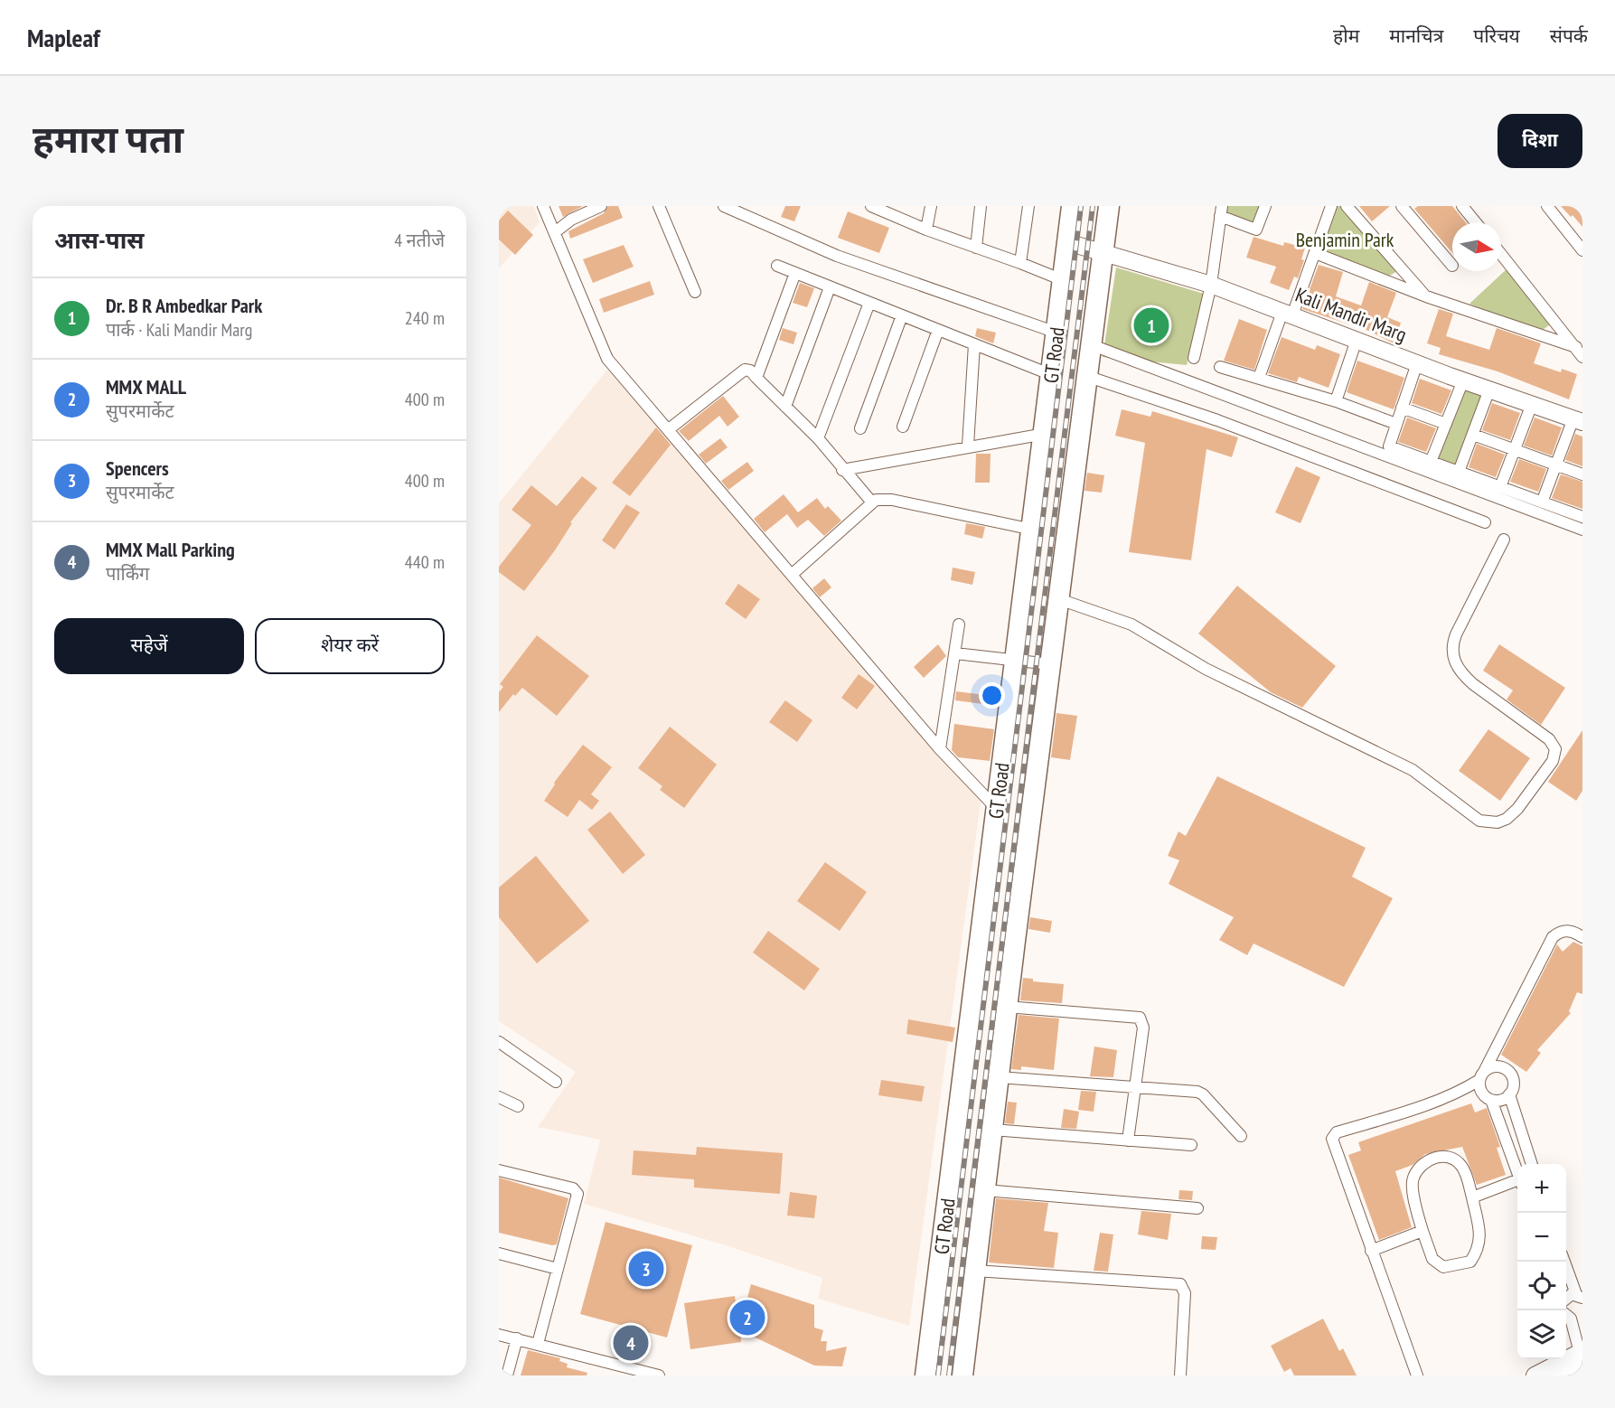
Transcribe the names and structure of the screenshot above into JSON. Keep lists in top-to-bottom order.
{
  "streets": {
    "highway": ["GT Road"],
    "street": ["Kali Mandir Marg"]
  },
  "crossings": [
    ["Kali Mandir Marg", "GT Road"]
  ],
  "parks": ["Benjamin Park"],
  "north": "right",
  "page": {
    "header": "Mapleaf",
    "nav": [
      "होम",
      "मानचित्र",
      "परिचय",
      "संपर्क"
    ],
    "title": "हमारा पता",
    "buttons": [
      "दिशा",
      ["सहेजें", "शेयर करें"]
    ],
    "heading": ["आस-पास", "4 नतीजे"],
    "list": [
      {
        "mark": "1",
        "name": "Dr. B R Ambedkar Park",
        "note": "पार्क · Kali Mandir Marg",
        "value": "240 m"
      },
      {
        "mark": "2",
        "name": "MMX MALL",
        "note": "सुपरमार्केट",
        "value": "400 m"
      },
      {
        "mark": "3",
        "name": "Spencers",
        "note": "सुपरमार्केट",
        "value": "400 m"
      },
      {
        "mark": "4",
        "name": "MMX Mall Parking",
        "note": "पार्किंग",
        "value": "440 m"
      }
    ],
    "pins": [
      "1",
      "3",
      "2",
      "4"
    ],
    "map_buttons": ["+", "−"]
  }
}
